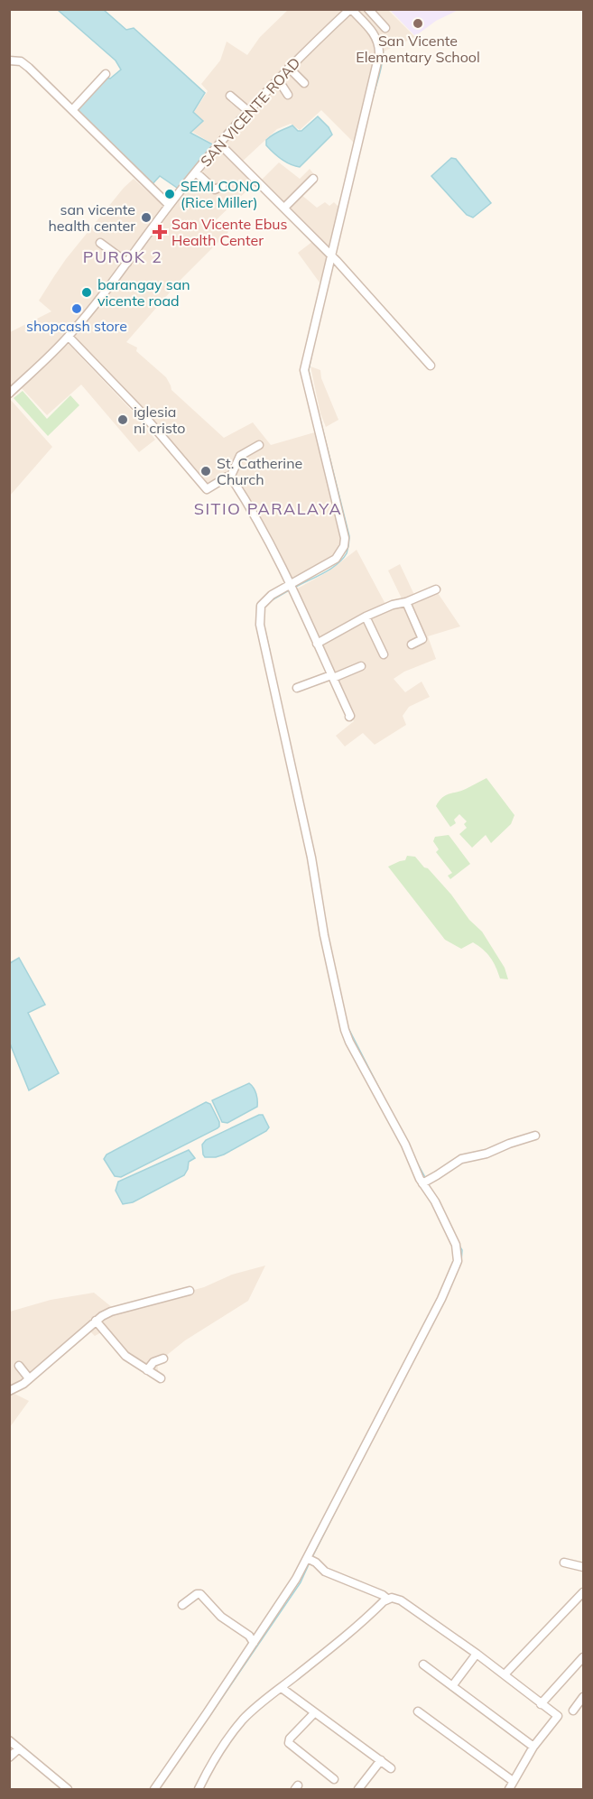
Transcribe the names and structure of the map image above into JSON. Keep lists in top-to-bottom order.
{
  "streets": {
    "street": ["SAN VICENTE ROAD"]
  },
  "districts": ["PUROK 2", "SITIO PARALAYA"],
  "places": {
    "other": [
      "San Vicente Elementary School",
      "SEMI CONO (Rice Miller)",
      "san vicente health center",
      "barangay san vicente road",
      "shopcash store",
      "iglesia ni cristo",
      "St. Catherine Church"
    ],
    "health": ["San Vicente Ebus Health Center"]
  }
}
